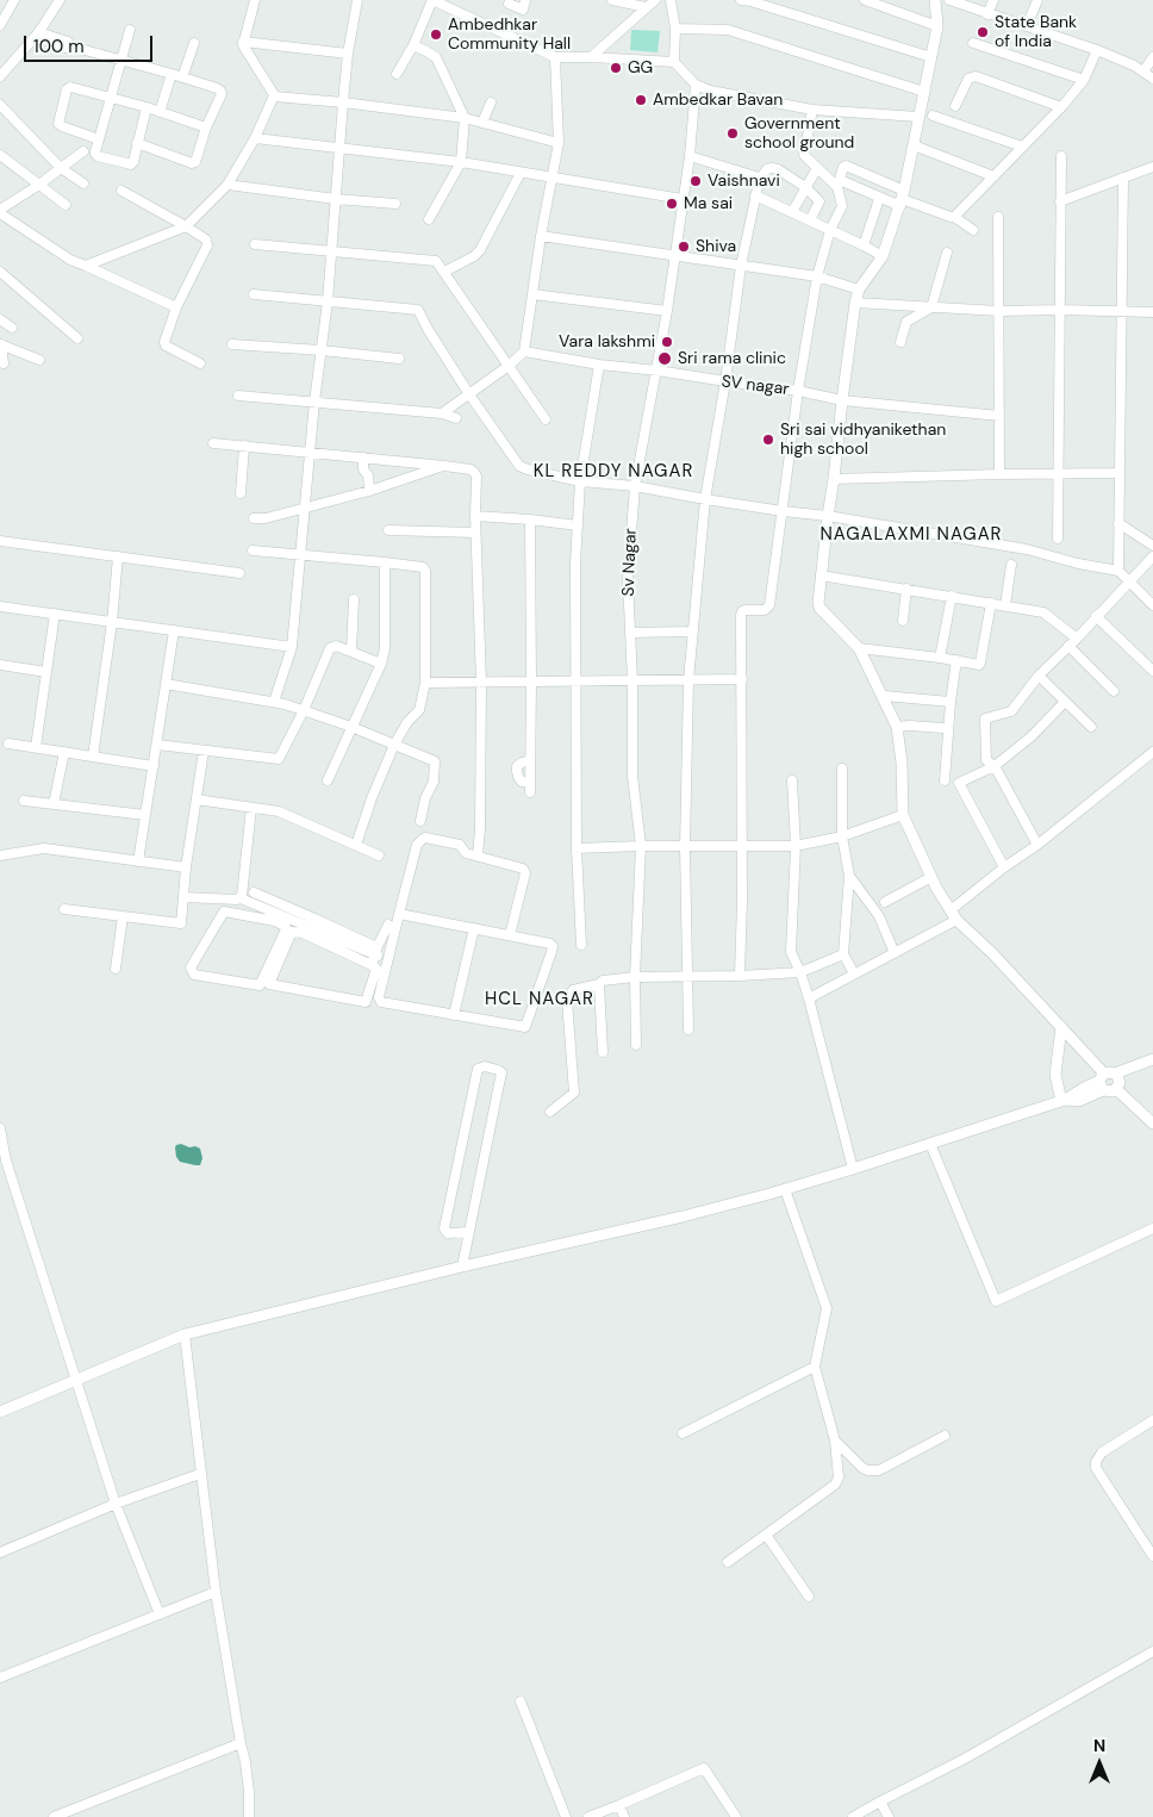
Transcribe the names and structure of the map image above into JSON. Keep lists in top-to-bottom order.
{
  "streets": {
    "street": ["SV nagar", "Sv Nagar"]
  },
  "crossings": [
    ["SV nagar", "Sv Nagar"]
  ],
  "districts": ["KL REDDY NAGAR", "NAGALAXMI NAGAR", "HCL NAGAR"],
  "places": [
    "State Bank of India",
    "Ambedhkar Community Hall",
    "GG",
    "Ambedkar Bavan",
    "Government school ground",
    "Vaishnavi",
    "Ma sai",
    "Shiva",
    "Vara lakshmi",
    "Sri rama clinic",
    "Sri sai vidhyanikethan high school"
  ],
  "scale_bar": "100 m",
  "north": "top"
}
